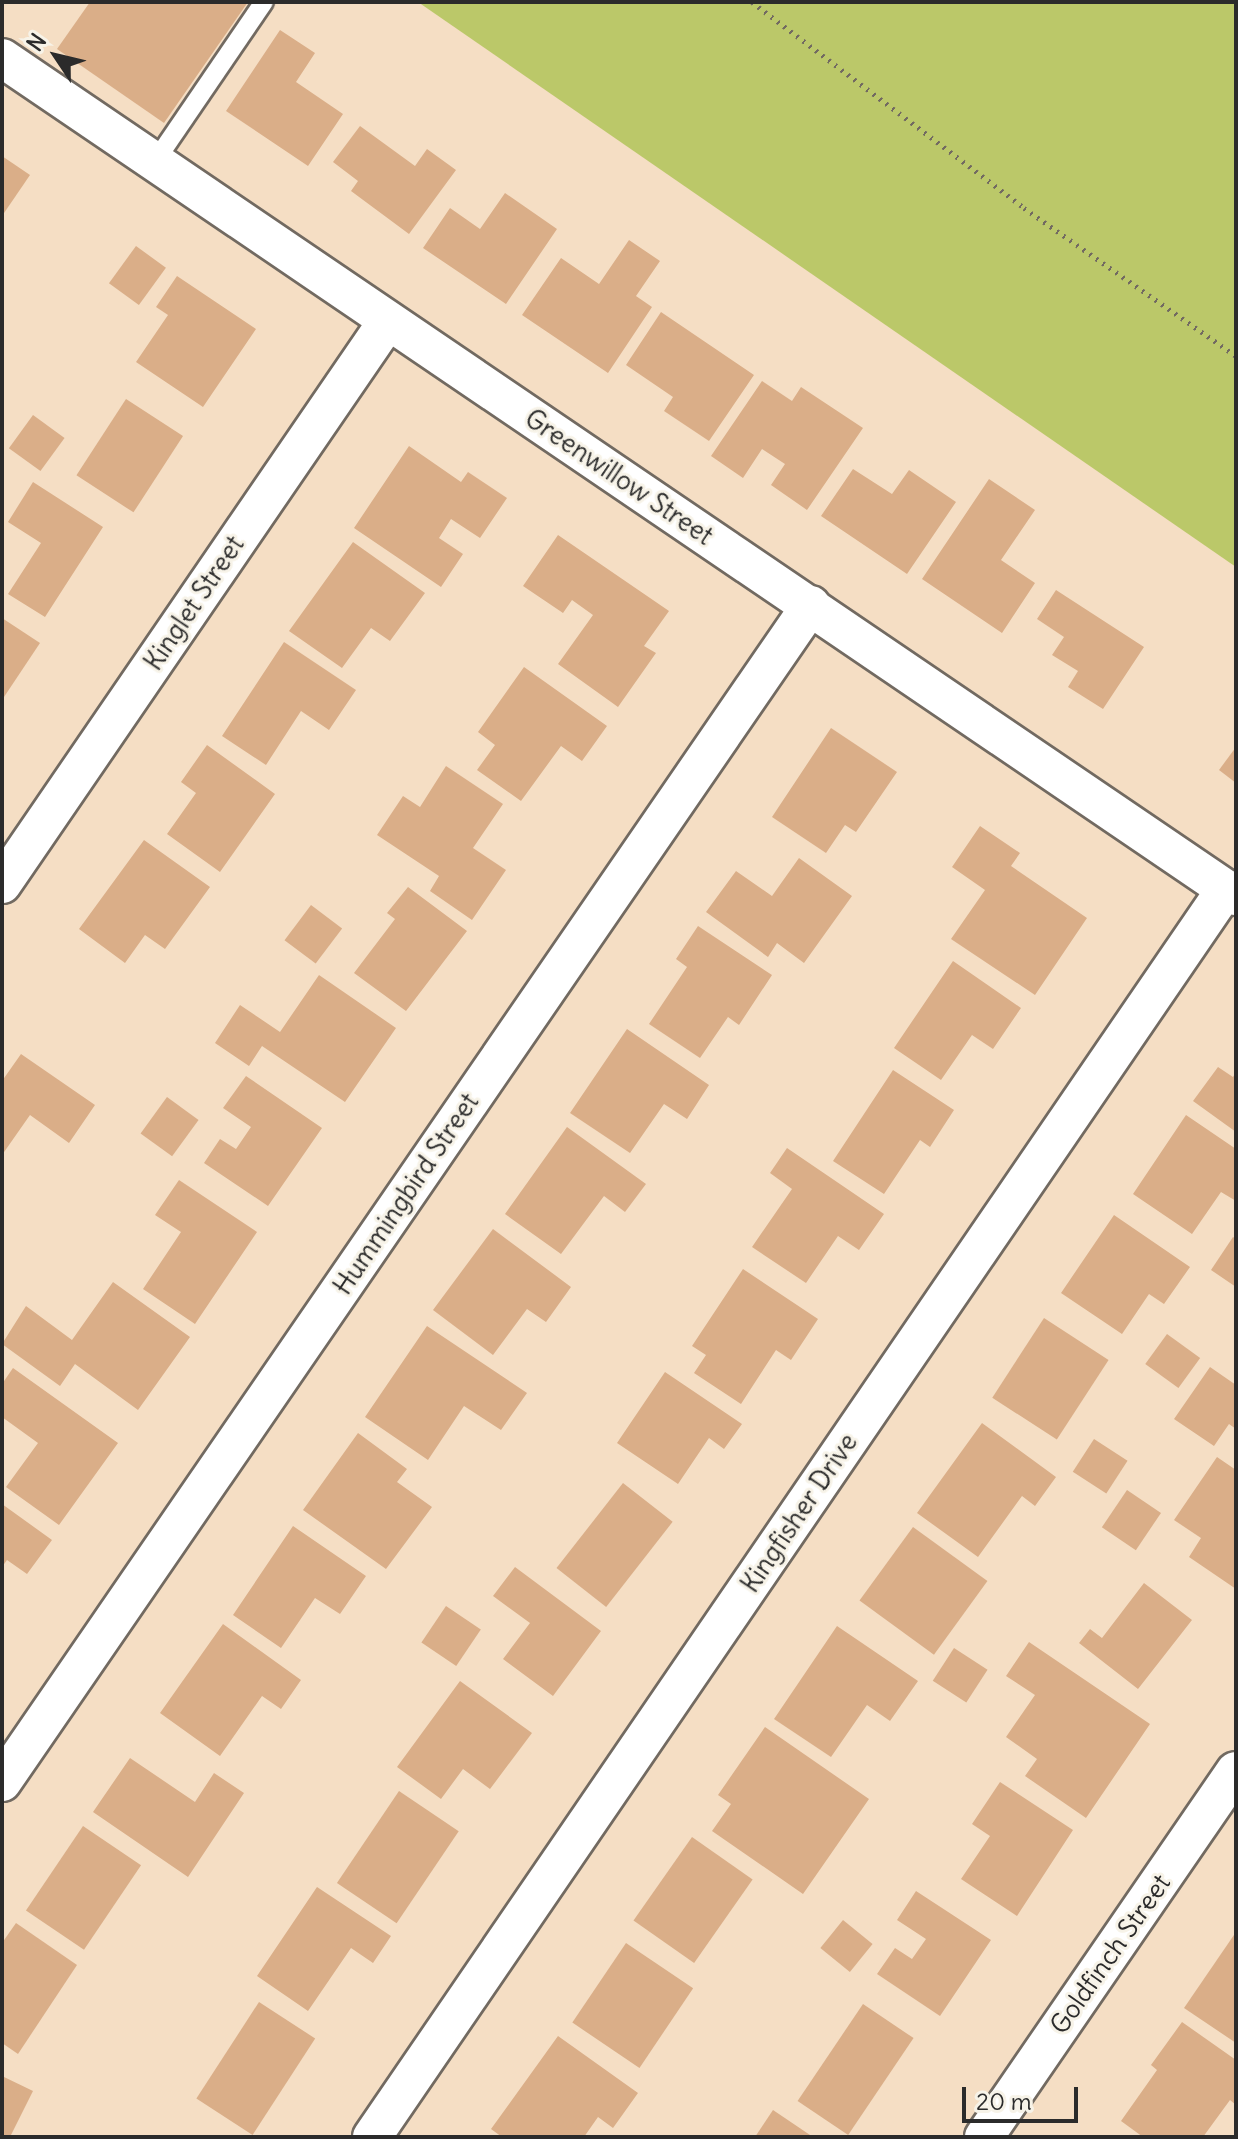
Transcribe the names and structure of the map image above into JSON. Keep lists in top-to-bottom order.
{
  "streets": {
    "street": [
      "Greenwillow Street",
      "Kinglet Street",
      "Hummingbird Street",
      "Kingfisher Drive",
      "Goldfinch Street"
    ]
  },
  "crossings": [
    ["Greenwillow Street", "Kinglet Street"],
    ["Greenwillow Street", "Hummingbird Street"],
    ["Greenwillow Street", "Kingfisher Drive"]
  ],
  "scale_bar": "20 m",
  "north": "top left"
}
